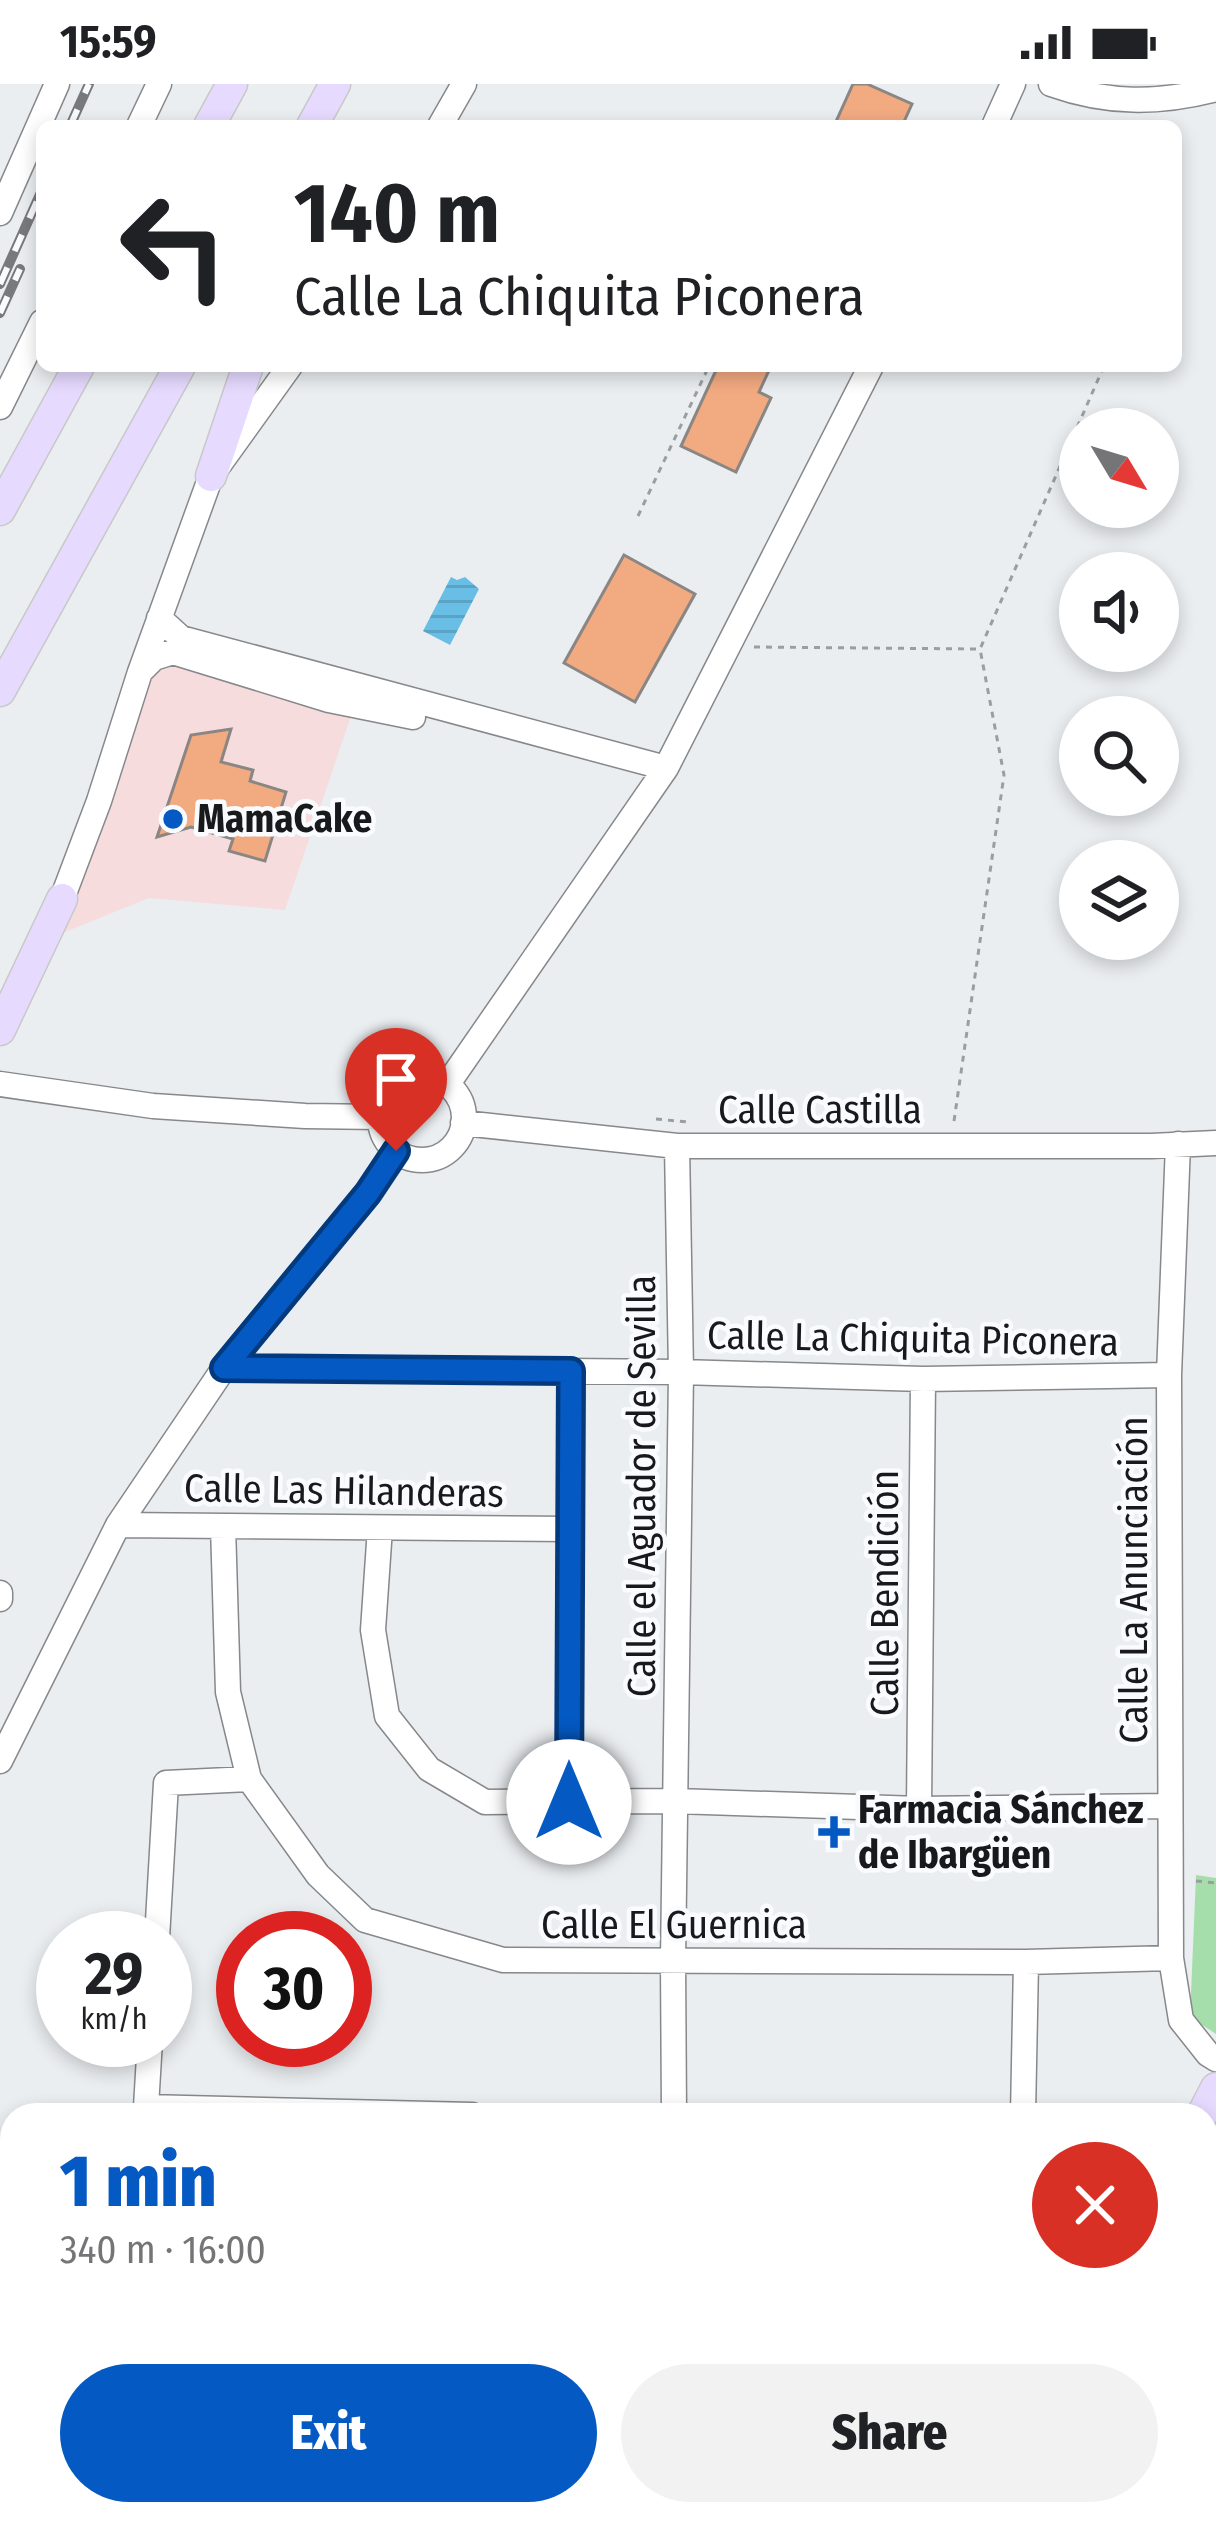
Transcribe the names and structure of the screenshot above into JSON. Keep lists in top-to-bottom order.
{
  "streets": {
    "street": [
      "Calle Castilla",
      "Calle La Chiquita Piconera",
      "Calle el Aguador de Sevilla",
      "Calle Las Hilanderas",
      "Calle La Anunciación",
      "Calle Bendición",
      "Calle El Guernica"
    ]
  },
  "crossings": [
    ["Calle Castilla", "Calle el Aguador de Sevilla"],
    ["Calle Castilla", "Calle La Anunciación"],
    ["Calle La Chiquita Piconera", "Calle el Aguador de Sevilla"],
    ["Calle La Chiquita Piconera", "Calle La Anunciación"],
    ["Calle La Chiquita Piconera", "Calle Bendición"],
    ["Calle el Aguador de Sevilla", "Calle El Guernica"],
    ["Calle La Anunciación", "Calle El Guernica"]
  ],
  "places": {
    "other": ["MamaCake"],
    "health": ["Farmacia Sánchez de Ibargüen"]
  },
  "north": "bottom right",
  "page": {
    "status": "15:59",
    "turn": ["140 m", "Calle La Chiquita Piconera"],
    "speed": "29 km/h",
    "limit": "30",
    "heading": ["1 min", "340 m · 16:00"],
    "buttons": ["Exit", "Share"]
  }
}
